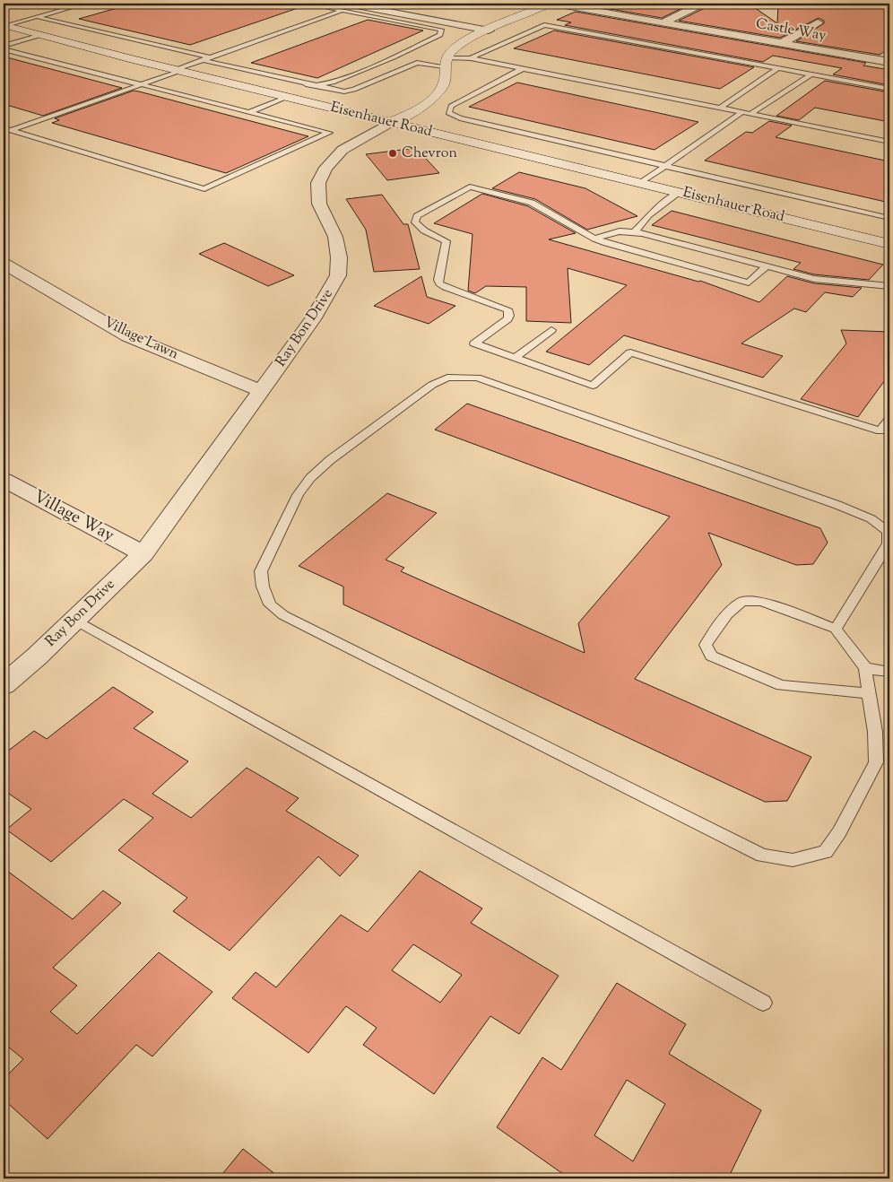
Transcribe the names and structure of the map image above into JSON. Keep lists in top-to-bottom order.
{
  "streets": {
    "main road": ["Eisenhauer Road", "Ray Bon Drive"],
    "street": ["Castle Way", "Village Lawn", "Village Way"]
  },
  "crossings": [
    ["Eisenhauer Road", "Ray Bon Drive"],
    ["Ray Bon Drive", "Village Lawn"],
    ["Ray Bon Drive", "Village Way"]
  ],
  "places": ["Chevron"]
}
